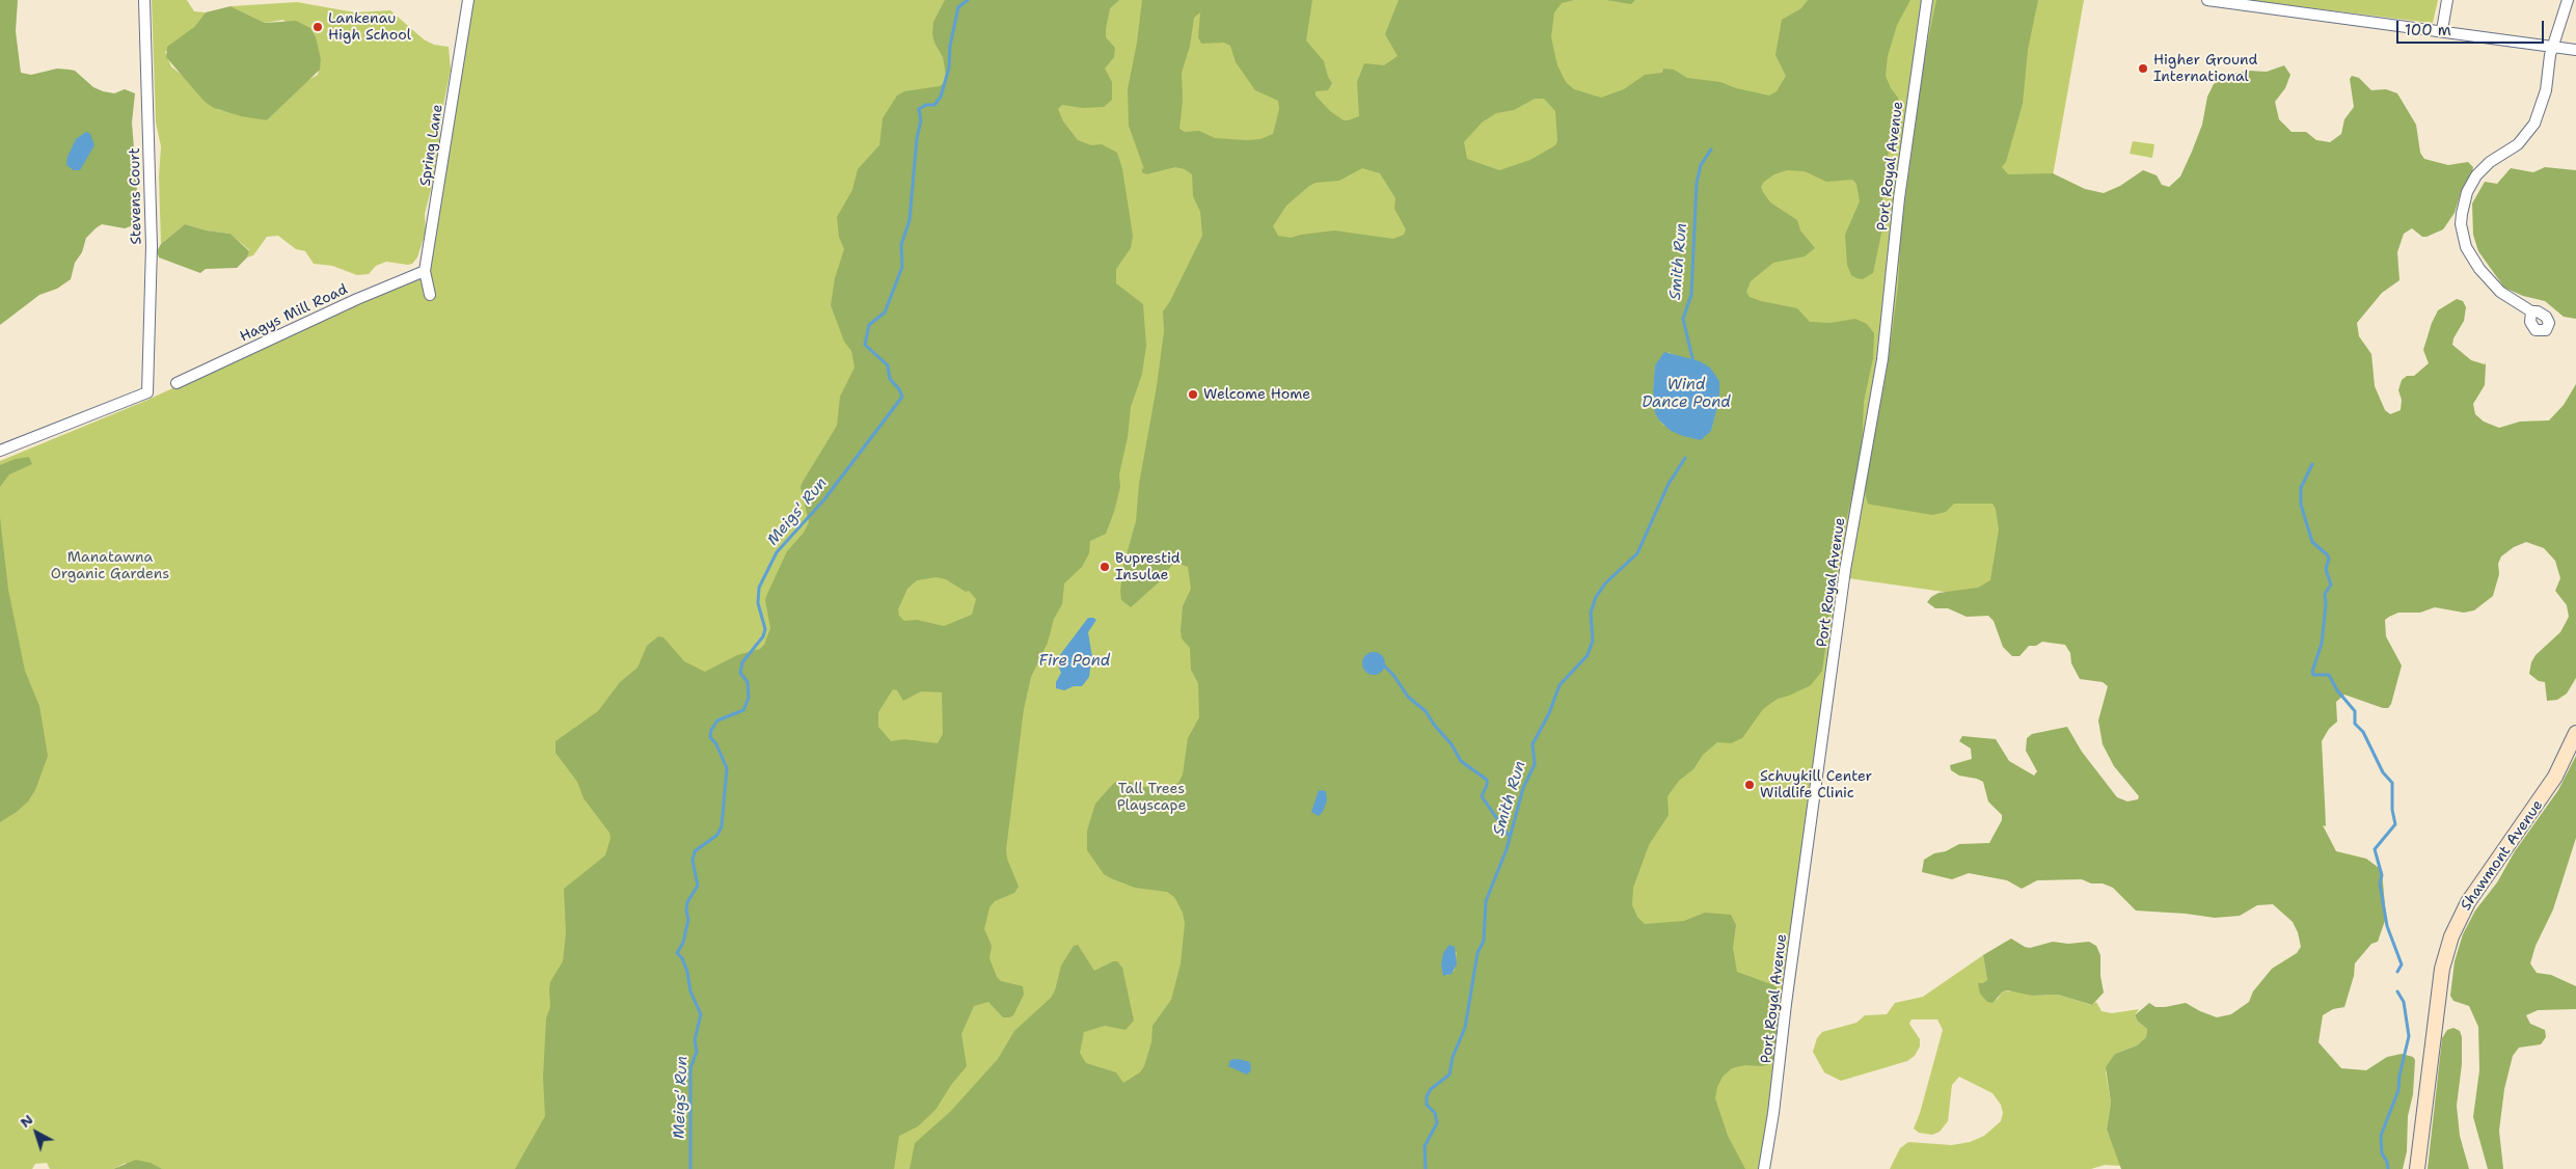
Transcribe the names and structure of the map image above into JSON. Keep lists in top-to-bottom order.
{
  "streets": {
    "main road": ["Shawmont Avenue"],
    "street": [
      "Spring Lane",
      "Port Royal Avenue",
      "Stevens Court",
      "Hagys Mill Road"
    ]
  },
  "crossings": [
    ["Spring Lane", "Hagys Mill Road"]
  ],
  "water": [
    "Smith Run",
    "Wind Dance Pond",
    "Meigs' Run",
    "Fire Pond"
  ],
  "parks": ["Manatawna Organic Gardens", "Tall Trees Playscape"],
  "places": [
    "Lankenau High School",
    "Higher Ground International",
    "Welcome Home",
    "Buprestid Insulae",
    "Schuykill Center Wildlife Clinic"
  ],
  "scale_bar": "100 m",
  "north": "top left"
}
